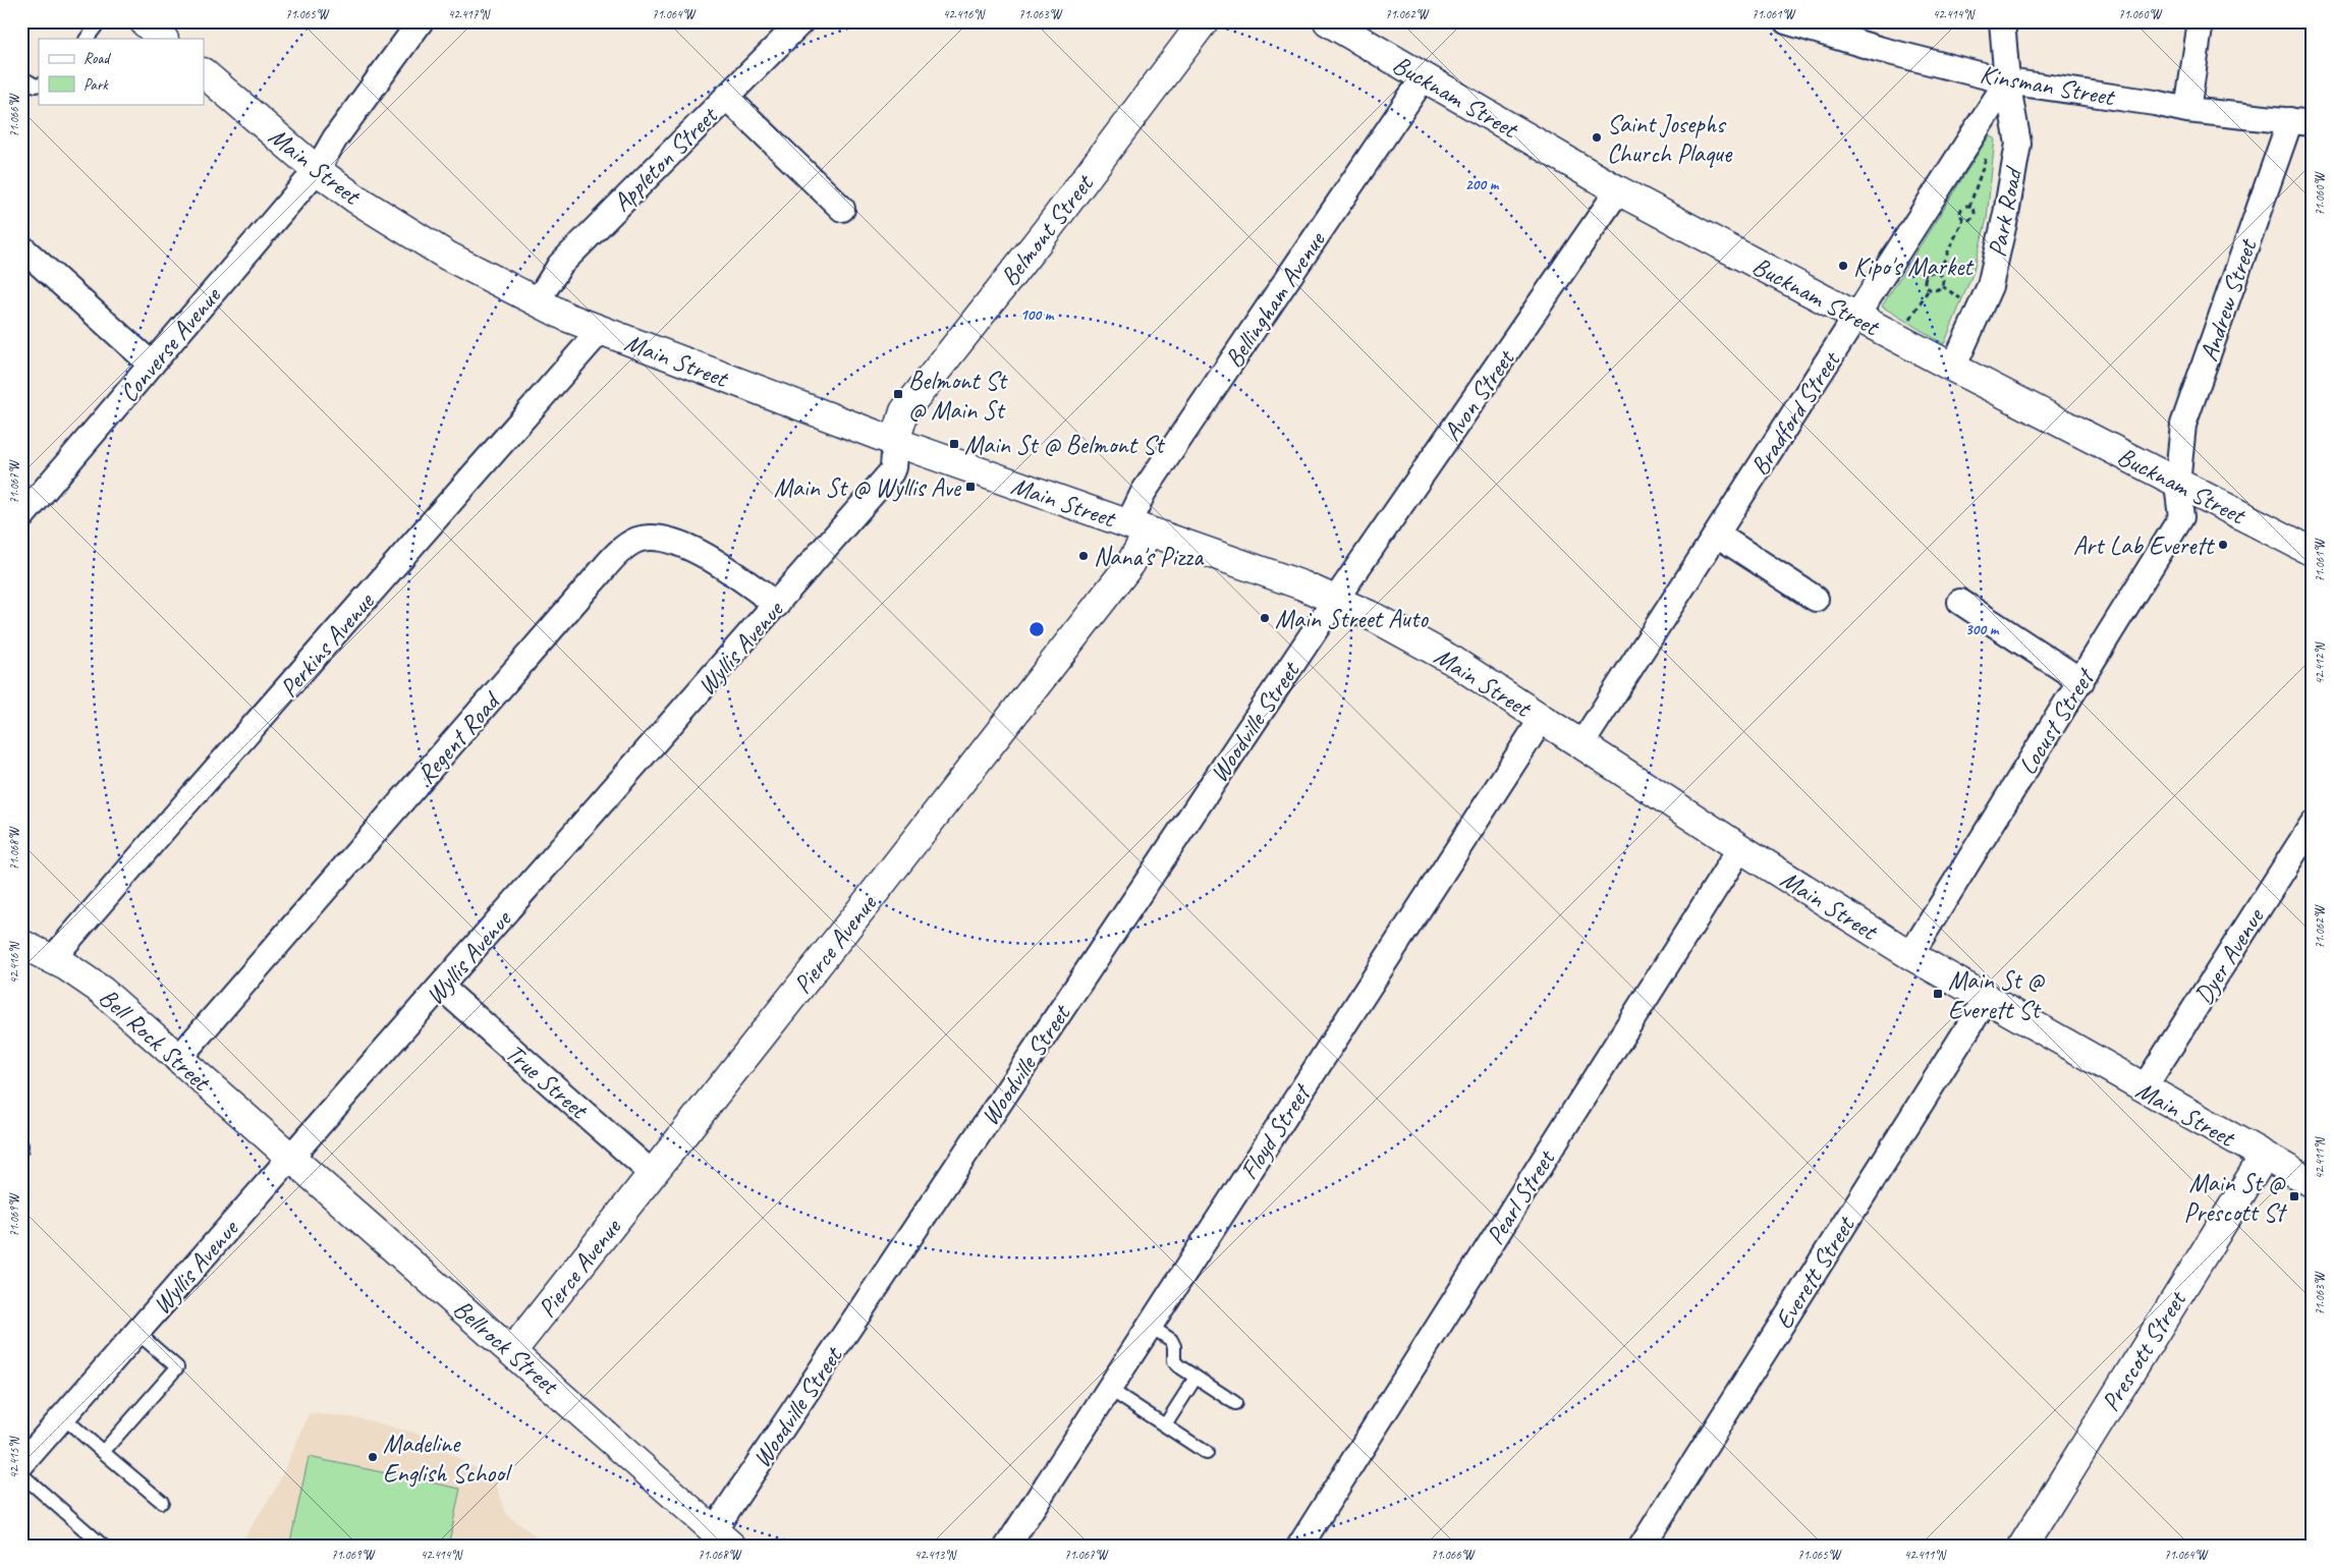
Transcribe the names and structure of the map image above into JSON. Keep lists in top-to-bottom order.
{
  "streets": {
    "street": [
      "Kinsman Street",
      "Bucknam Street",
      "Appleton Street",
      "Main Street",
      "Park Road",
      "Belmont Street",
      "Bellingham Avenue",
      "Andrew Street",
      "Converse Avenue",
      "Avon Street",
      "Bradford Street",
      "Perkins Avenue",
      "Wyllis Avenue",
      "Woodville Street",
      "Locust Street",
      "Regent Road",
      "Pierce Avenue",
      "Dyer Avenue",
      "Bell Rock Street",
      "True Street",
      "Floyd Street",
      "Pearl Street",
      "Everett Street",
      "Bellrock Street",
      "Prescott Street"
    ]
  },
  "crossings": [
    ["Kinsman Street", "Park Road"],
    ["Kinsman Street", "Andrew Street"],
    ["Kinsman Street", "Bradford Street"],
    ["Bucknam Street", "Park Road"],
    ["Bucknam Street", "Bellingham Avenue"],
    ["Bucknam Street", "Andrew Street"],
    ["Bucknam Street", "Avon Street"],
    ["Bucknam Street", "Bradford Street"],
    ["Bucknam Street", "Locust Street"],
    ["Appleton Street", "Main Street"],
    ["Main Street", "Belmont Street"],
    ["Main Street", "Bellingham Avenue"],
    ["Main Street", "Converse Avenue"],
    ["Main Street", "Avon Street"],
    ["Main Street", "Bradford Street"],
    ["Main Street", "Perkins Avenue"],
    ["Main Street", "Wyllis Avenue"],
    ["Main Street", "Woodville Street"],
    ["Main Street", "Locust Street"],
    ["Main Street", "Pierce Avenue"],
    ["Main Street", "Dyer Avenue"],
    ["Main Street", "Floyd Street"],
    ["Main Street", "Pearl Street"],
    ["Main Street", "Everett Street"],
    ["Main Street", "Prescott Street"],
    ["Park Road", "Bradford Street"],
    ["Belmont Street", "Wyllis Avenue"],
    ["Bellingham Avenue", "Pierce Avenue"],
    ["Andrew Street", "Locust Street"],
    ["Avon Street", "Woodville Street"],
    ["Perkins Avenue", "Bell Rock Street"],
    ["Wyllis Avenue", "Regent Road"],
    ["Wyllis Avenue", "Bell Rock Street"],
    ["Wyllis Avenue", "True Street"],
    ["Wyllis Avenue", "Bellrock Street"],
    ["Woodville Street", "Bellrock Street"],
    ["Regent Road", "Bell Rock Street"],
    ["Pierce Avenue", "True Street"],
    ["Pierce Avenue", "Bellrock Street"],
    ["Bell Rock Street", "Bellrock Street"]
  ],
  "places": {
    "other": [
      "Saint Josephs Church Plaque",
      "Kipo's Market",
      "Art Lab Everett",
      "Nana's Pizza",
      "Main Street Auto",
      "Madeline English School"
    ],
    "transit": [
      "Belmont St @ Main St",
      "Main St @ Belmont St",
      "Main St @ Wyllis Ave",
      "Main St @ Everett St",
      "Main St @ Prescott St"
    ]
  },
  "legend": ["Road", "Park"],
  "coordinates": [
    "71.065°W",
    "42.417°N",
    "71.064°W",
    "42.416°N",
    "71.063°W",
    "71.062°W",
    "71.061°W",
    "42.414°N",
    "71.060°W",
    "71.066°W",
    "71.067°W",
    "42.412°N",
    "71.068°W",
    "42.411°N",
    "71.069°W",
    "42.415°N",
    "42.413°N"
  ],
  "rings": ["200 m", "100 m", "300 m"]
}
